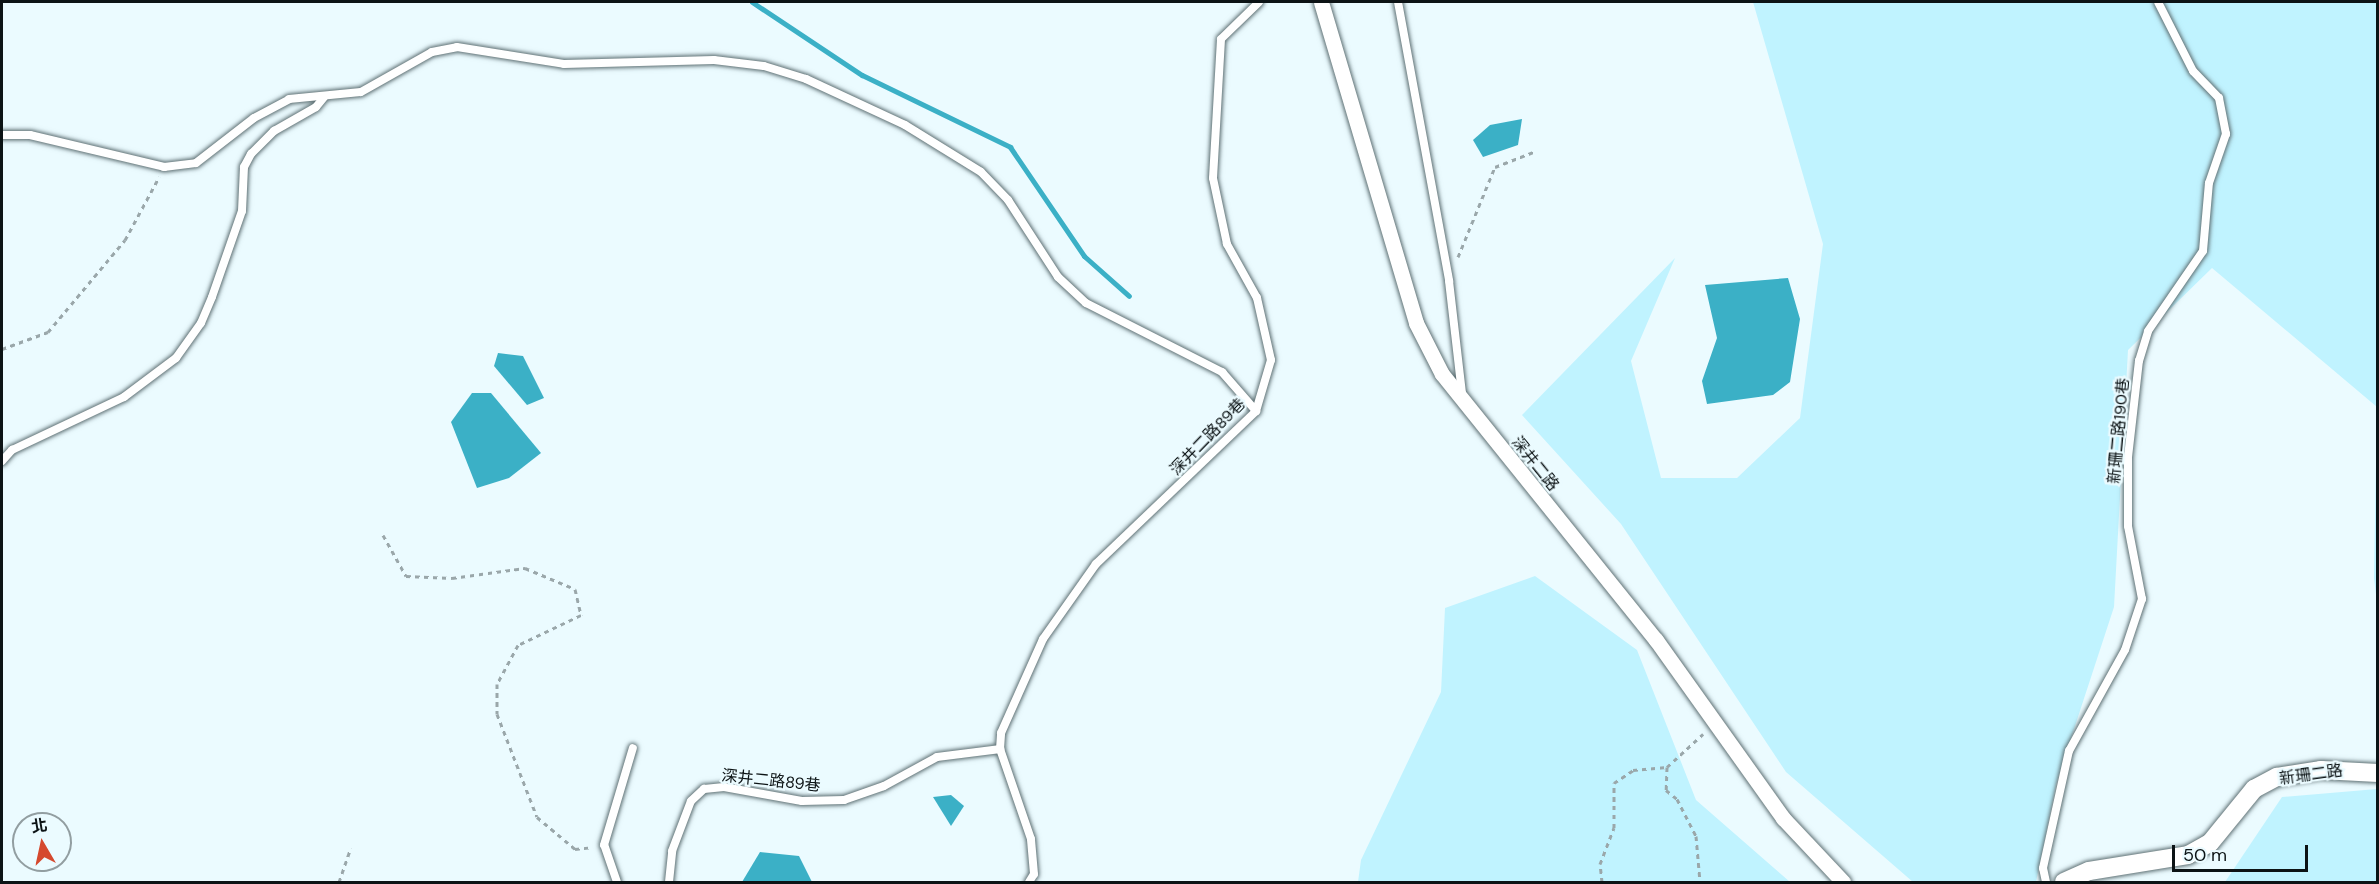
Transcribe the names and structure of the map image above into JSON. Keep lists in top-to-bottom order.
{
  "streets": {
    "street": ["深井二路", "新珊二路"],
    "lane": ["新珊二路190巷", "深井二路89巷"]
  },
  "scale_bar": "50 m",
  "north": "top"
}
